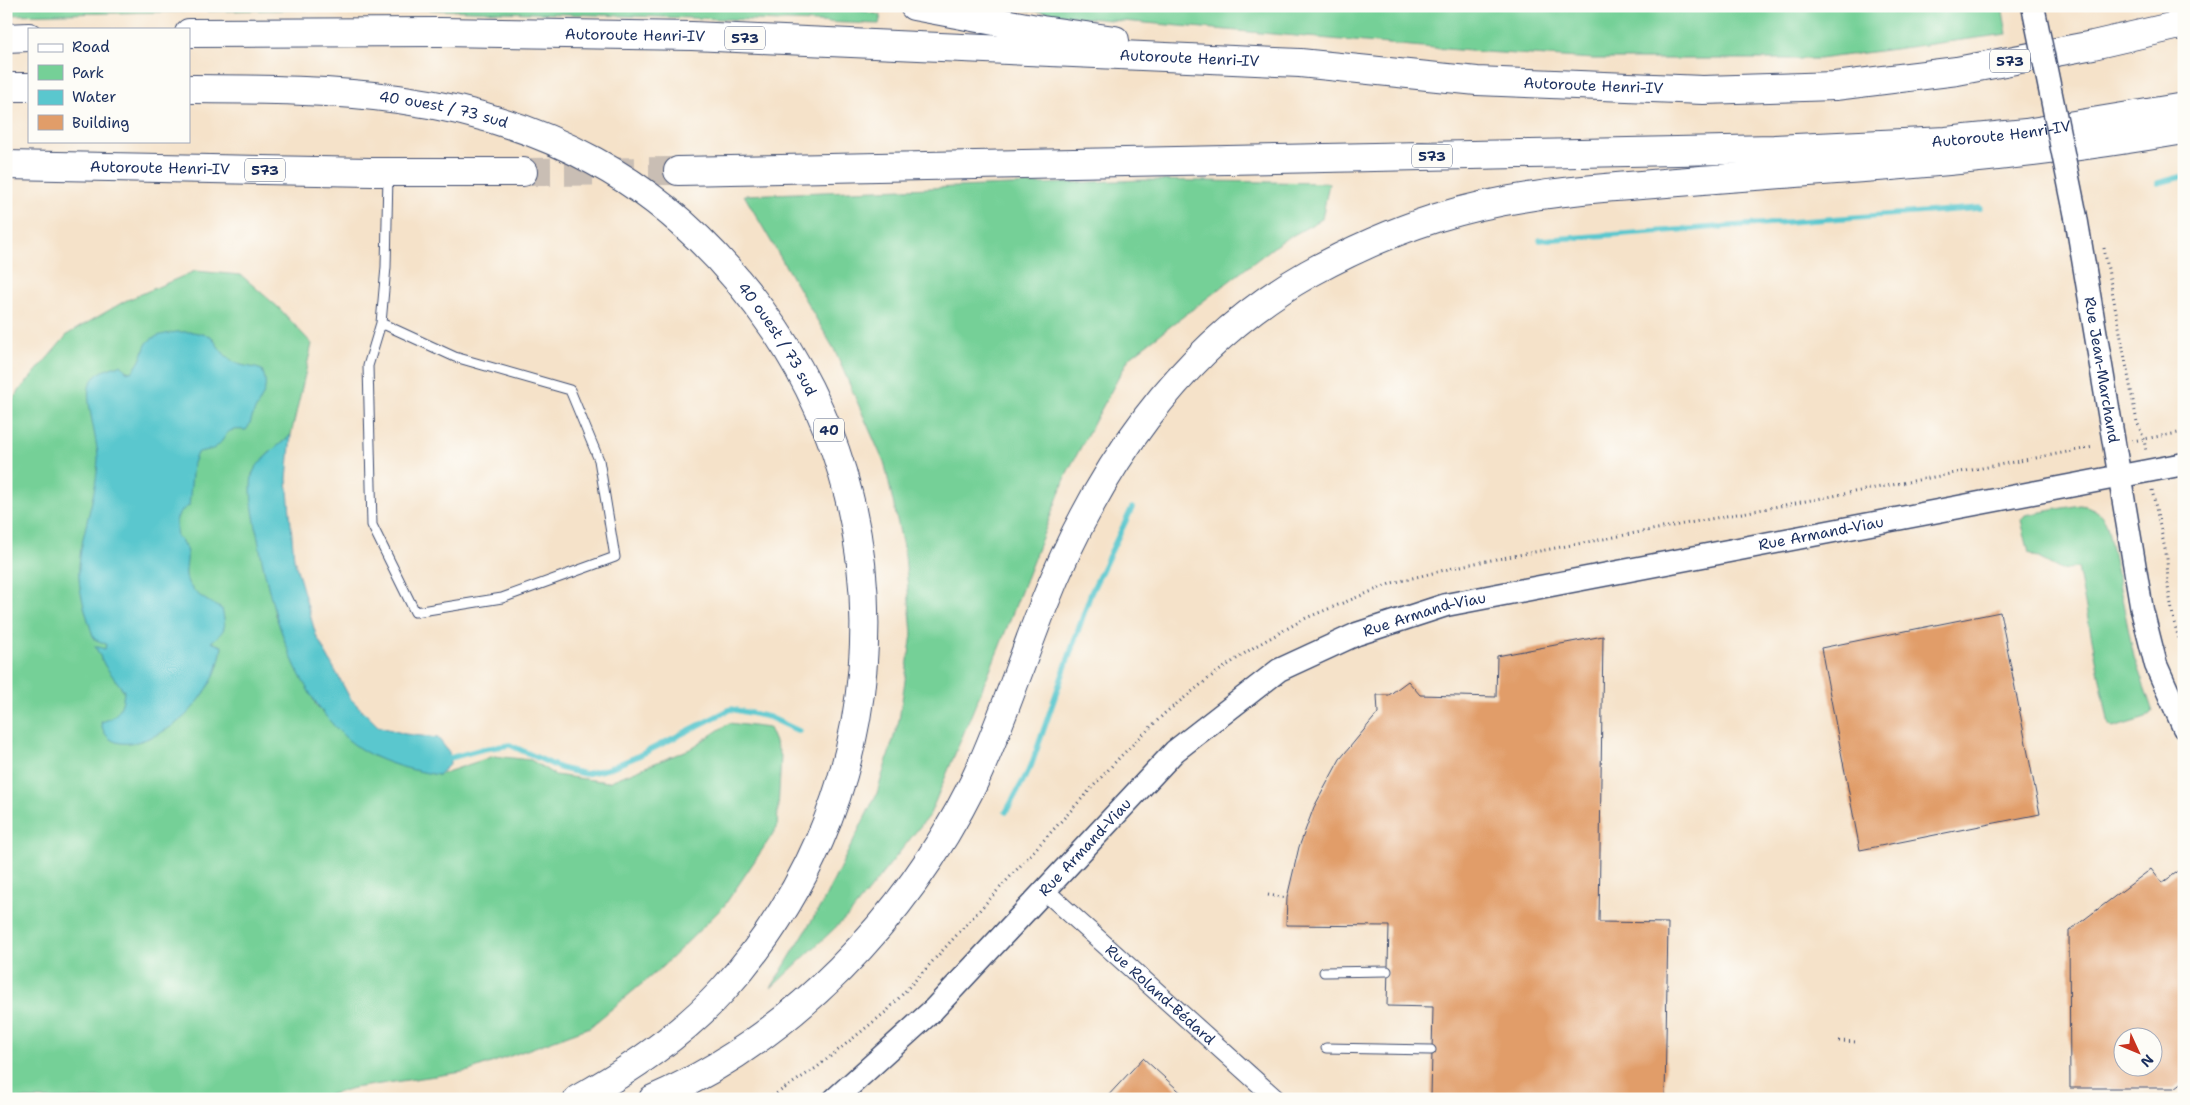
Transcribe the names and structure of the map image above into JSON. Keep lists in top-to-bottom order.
{
  "streets": {
    "highway": [
      "Autoroute Henri-IV",
      "573",
      "40 ouest / 73 sud",
      "40"
    ],
    "street": ["Rue Jean-Marchand", "Rue Armand-Viau", "Rue Roland-Bédard"]
  },
  "crossings": [
    ["Rue Jean-Marchand", "Rue Armand-Viau"],
    ["Rue Armand-Viau", "Rue Roland-Bédard"]
  ],
  "legend": [
    "Road",
    "Park",
    "Water",
    "Building"
  ],
  "north": "bottom right"
}
